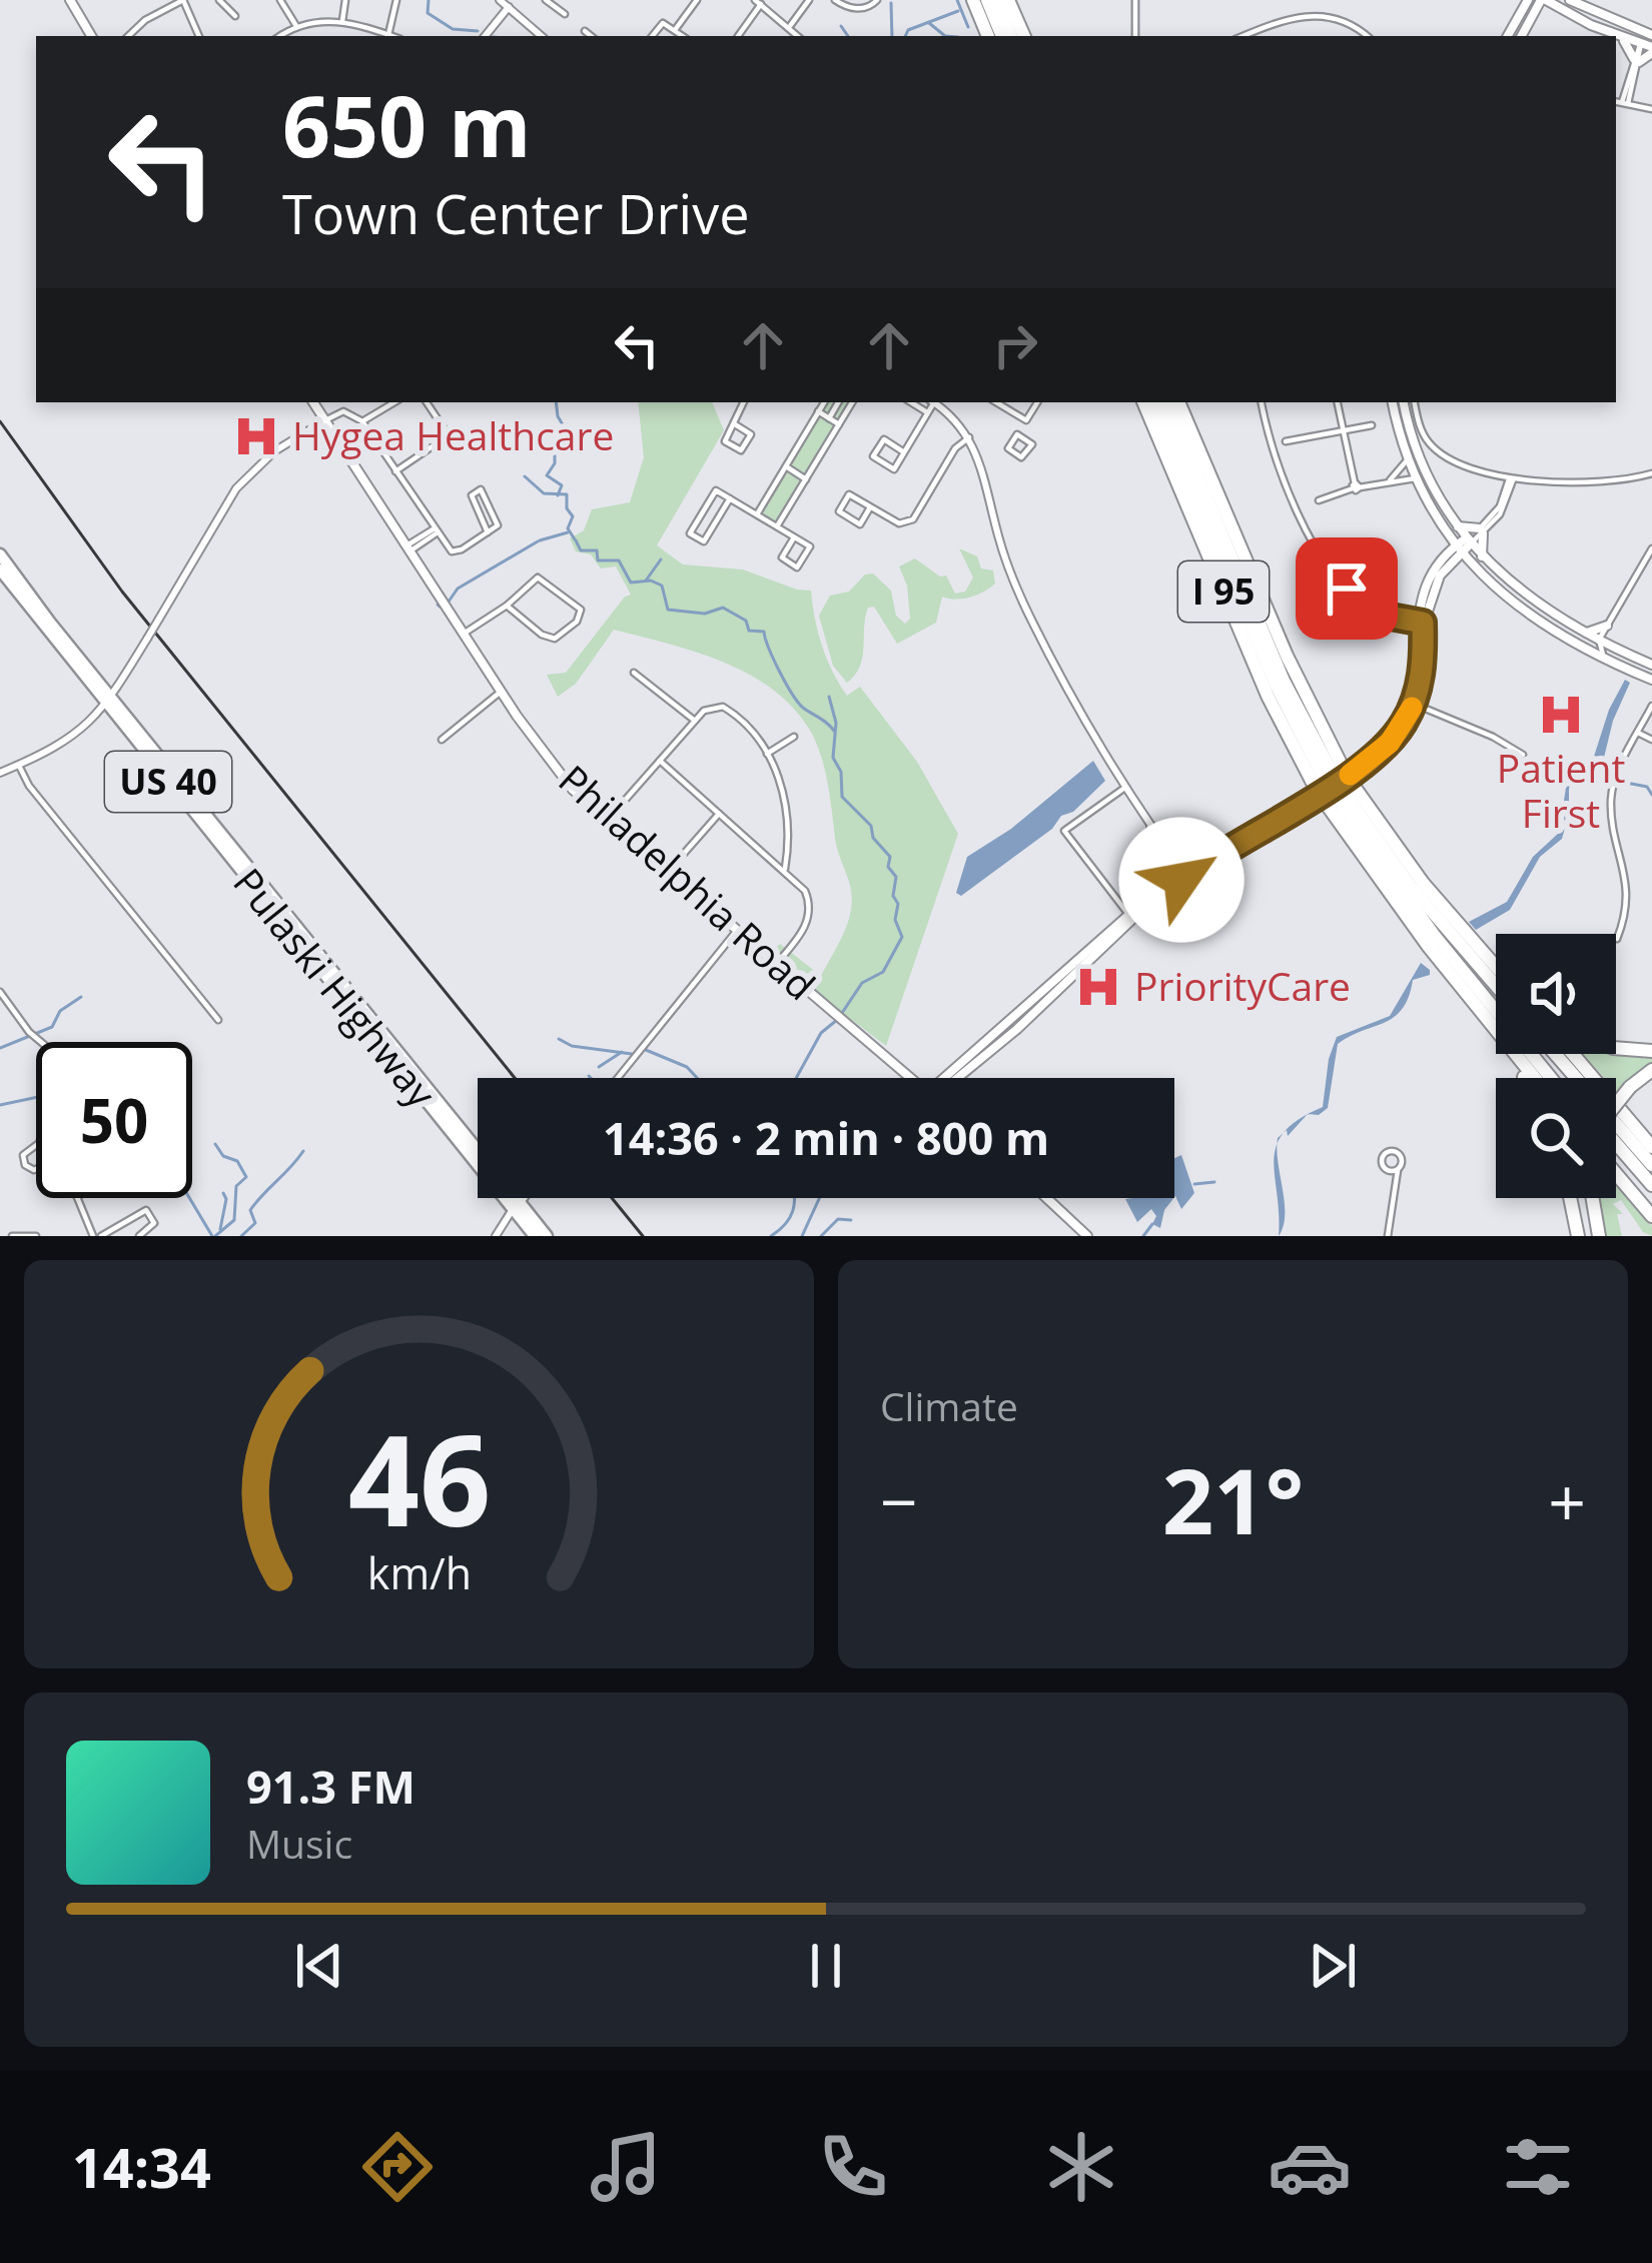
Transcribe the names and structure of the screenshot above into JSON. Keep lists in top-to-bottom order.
{
  "streets": {
    "highway": ["I 95", "US 40", "Pulaski Highway"],
    "main road": ["Philadelphia Road"]
  },
  "places": {
    "hospital": ["Hygea Healthcare", "Patient First", "PriorityCare"]
  },
  "page": {
    "turn": ["650 m", "Town Center Drive"],
    "limit": "50",
    "trip": "14:36 · 2 min · 800 m",
    "tile": "Climate",
    "heat": ["−", "21°", "+"],
    "song": ["91.3 FM", "Music"],
    "tabs": "14:34",
    "gauge": ["46", "km/h"]
  }
}
